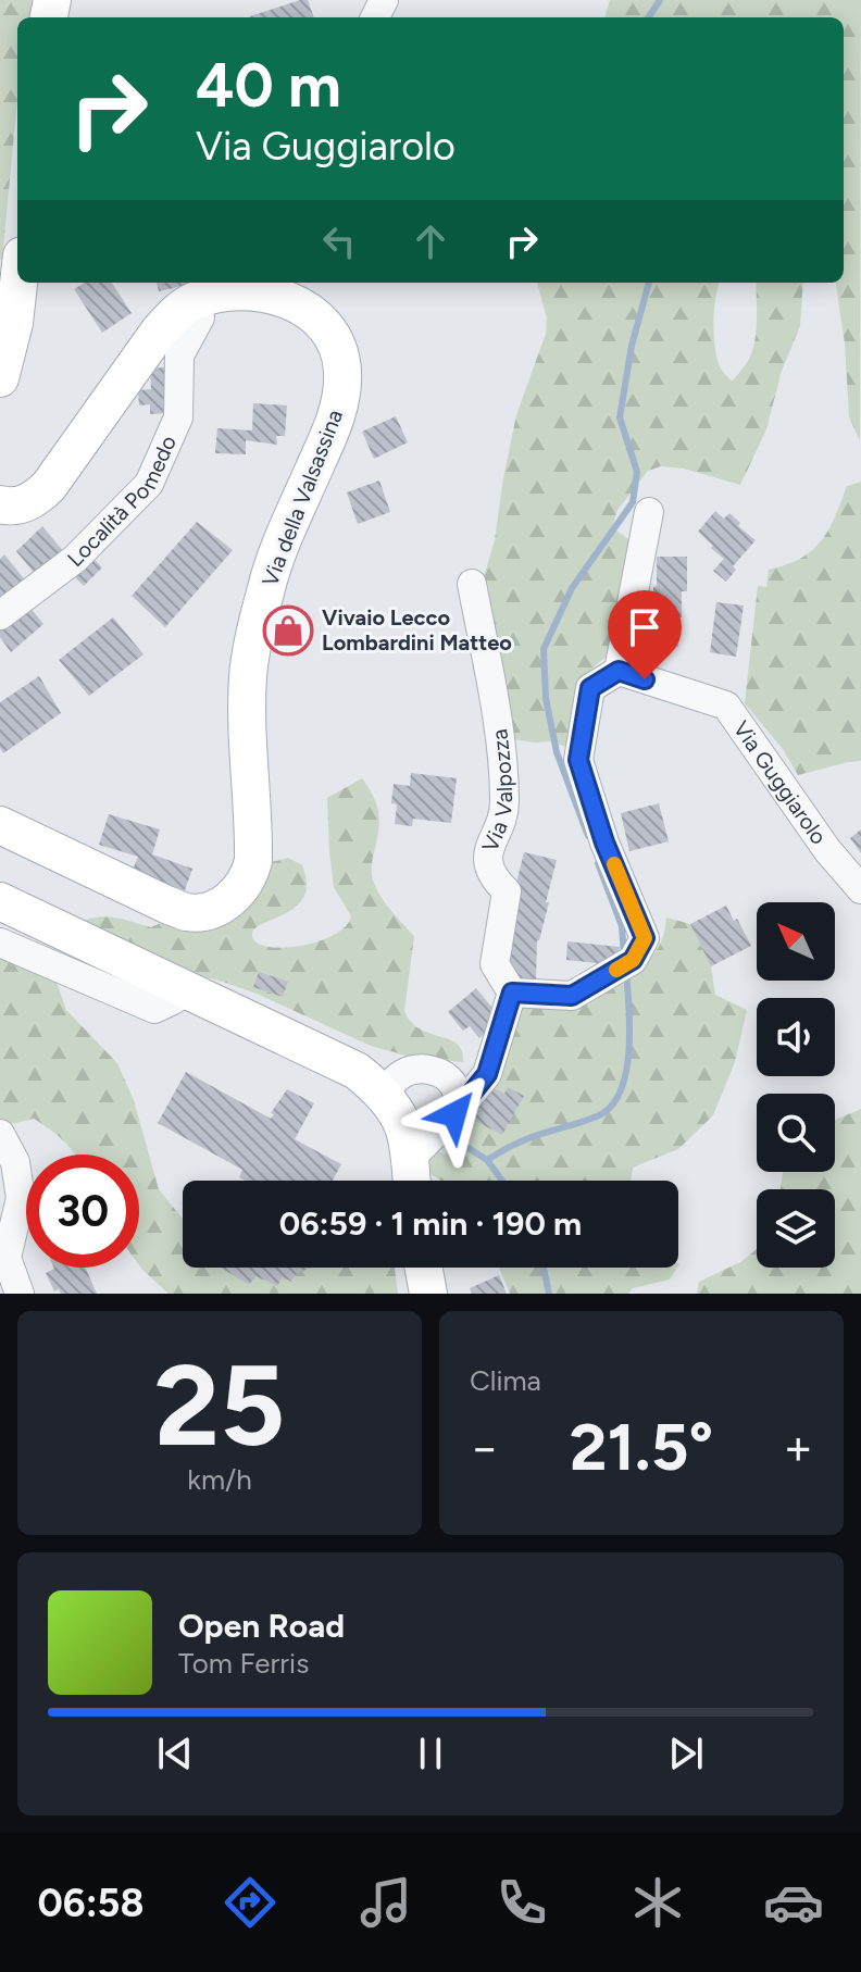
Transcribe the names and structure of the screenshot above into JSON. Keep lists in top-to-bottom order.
{
  "streets": {
    "main road": ["Via della Valsassina"],
    "street": ["Località Pomedo", "Via Guggiarolo", "Via Valpozza"]
  },
  "crossings": [
    ["Località Pomedo", "Via della Valsassina"]
  ],
  "places": {
    "shop": ["Vivaio Lecco Lombardini Matteo"]
  },
  "north": "top left",
  "page": {
    "turn": ["40 m", "Via Guggiarolo"],
    "limit": "30",
    "trip": "06:59 · 1 min · 190 m",
    "tile": [
      ["25", "km/h"],
      "Clima"
    ],
    "heat": ["−", "21.5°", "+"],
    "song": ["Open Road", "Tom Ferris"],
    "tabs": "06:58"
  }
}
